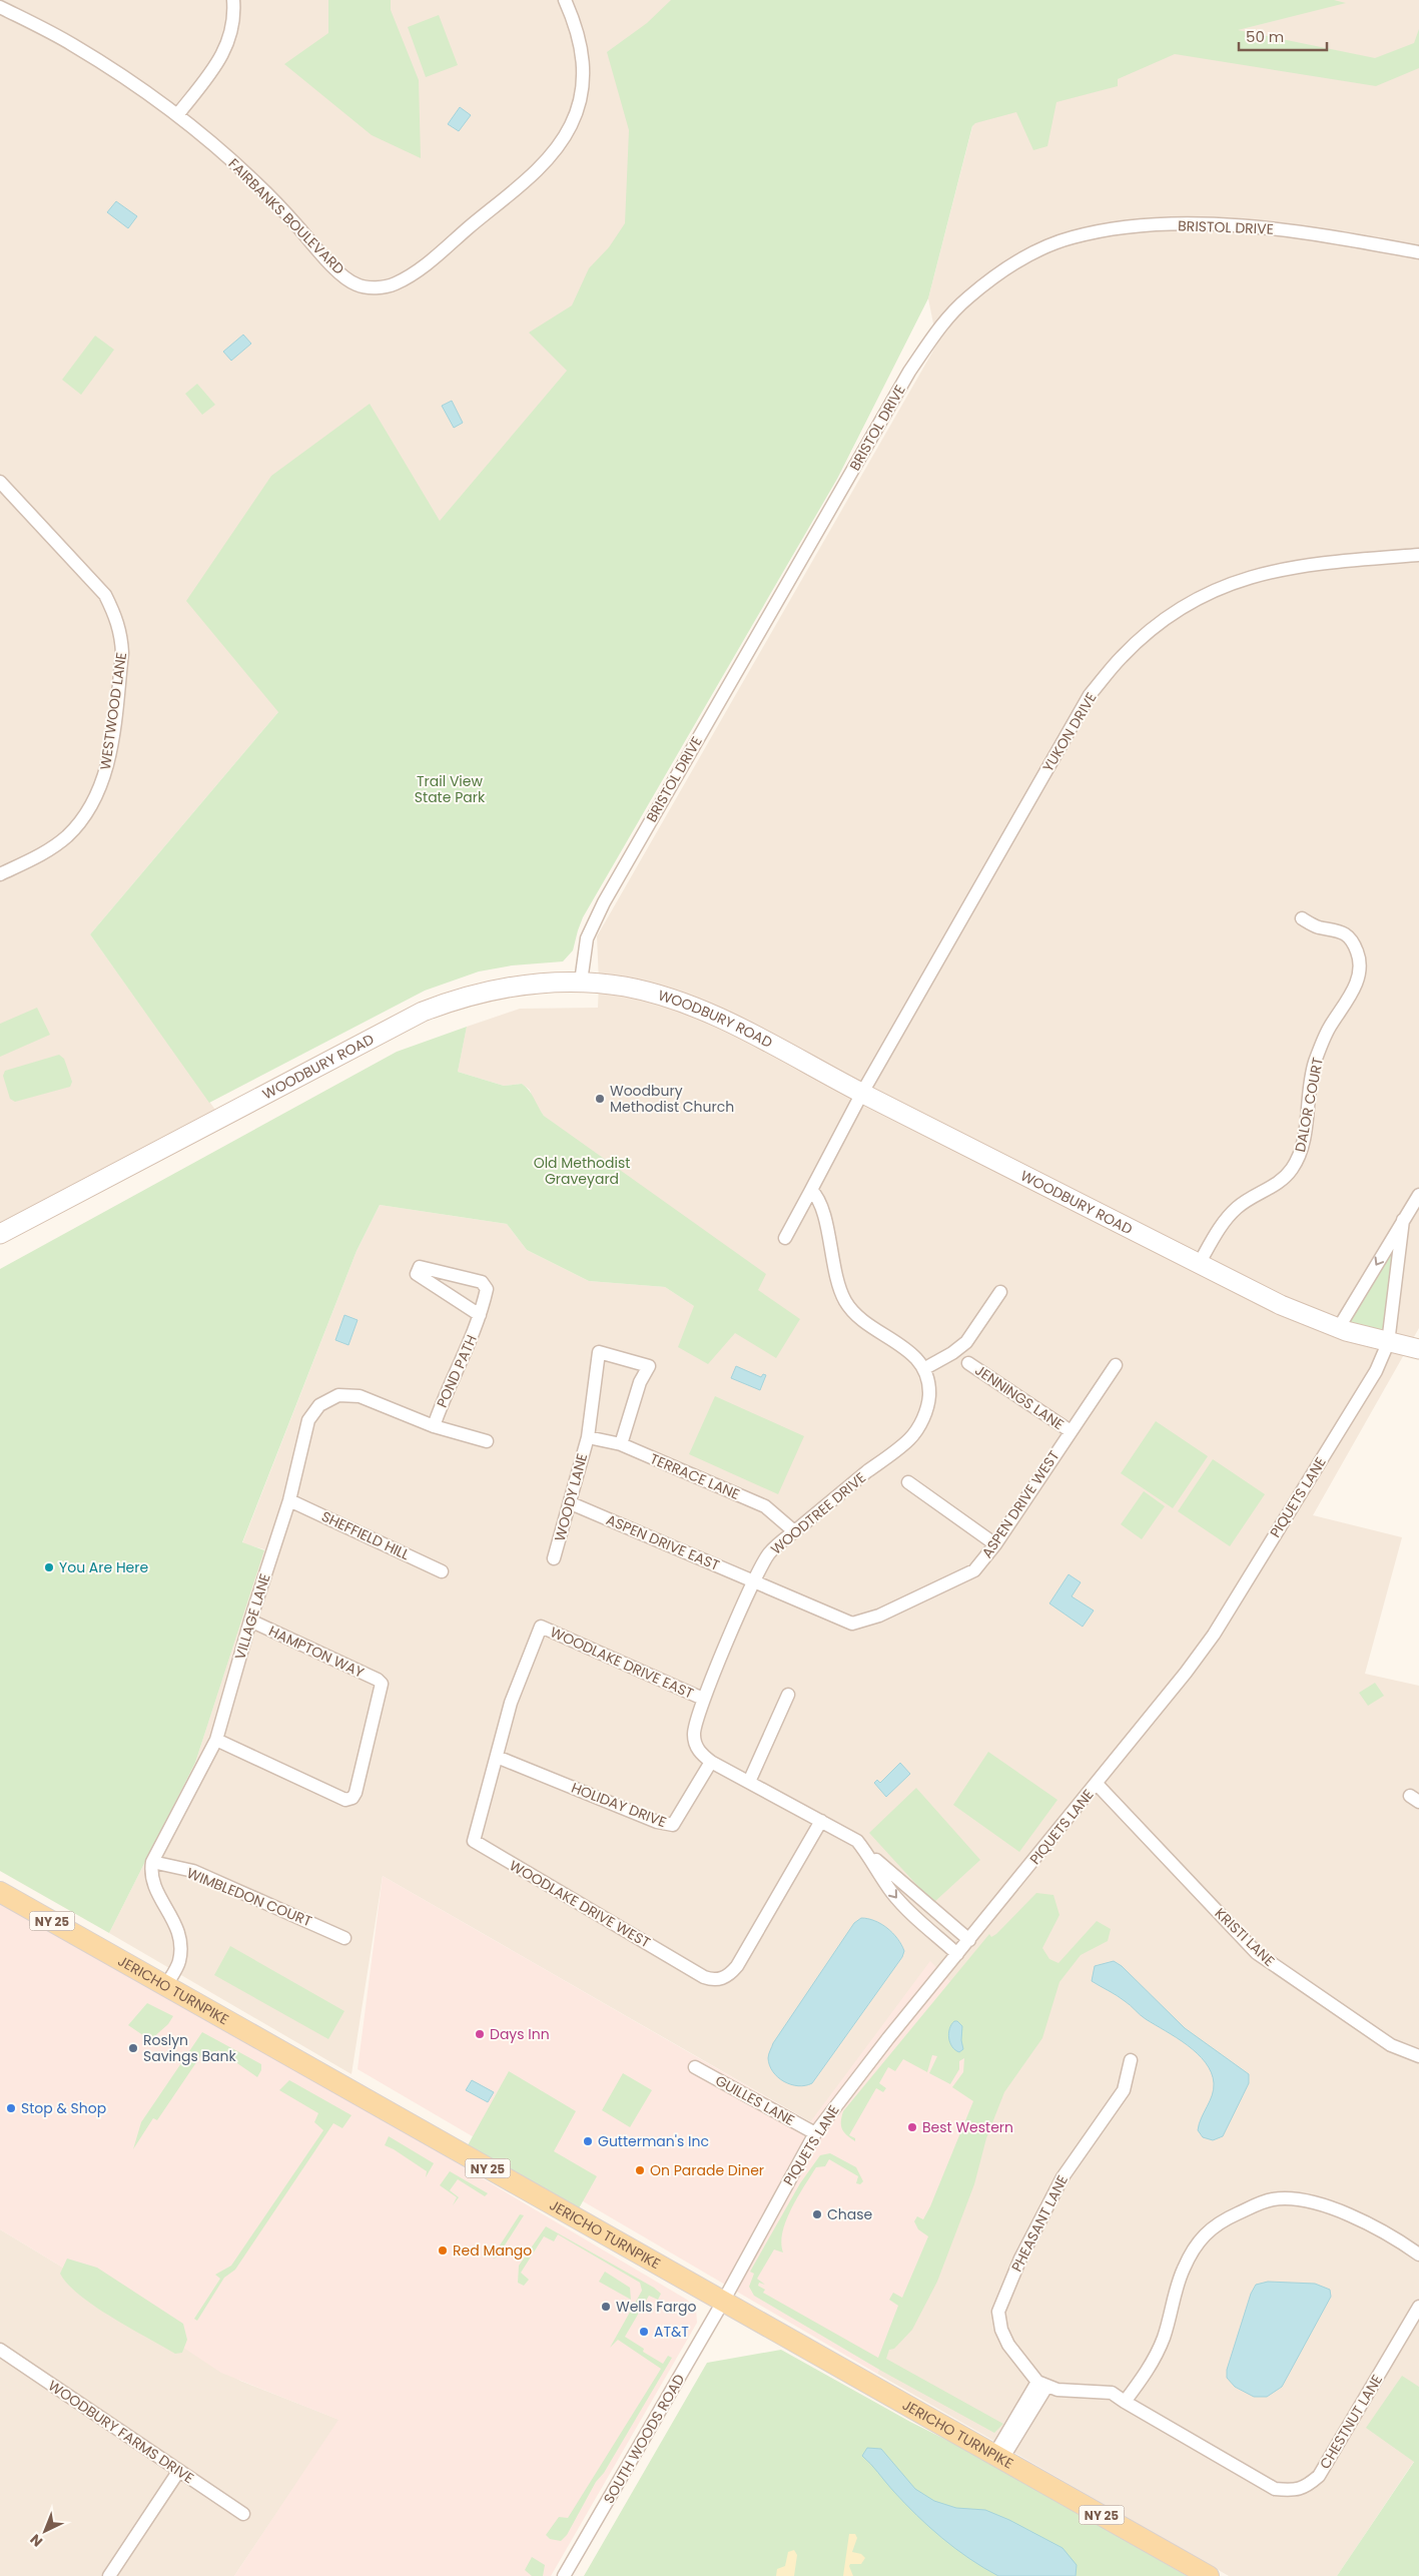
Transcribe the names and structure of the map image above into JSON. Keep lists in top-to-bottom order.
{
  "streets": {
    "main road": ["WOODBURY ROAD", "NY 25", "JERICHO TURNPIKE"],
    "street": [
      "FAIRBANKS BOULEVARD",
      "BRISTOL DRIVE",
      "WESTWOOD LANE",
      "YUKON DRIVE",
      "DALOR COURT",
      "POND PATH",
      "JENNINGS LANE",
      "TERRACE LANE",
      "WOODY LANE",
      "PIQUETS LANE",
      "ASPEN DRIVE WEST",
      "WOODTREE DRIVE",
      "SHEFFIELD HILL",
      "ASPEN DRIVE EAST",
      "VILLAGE LANE",
      "HAMPTON WAY",
      "WOODLAKE DRIVE EAST",
      "HOLIDAY DRIVE",
      "WIMBLEDON COURT",
      "WOODLAKE DRIVE WEST",
      "KRISTI LANE",
      "GUILLES LANE",
      "PHEASANT LANE",
      "CHESTNUT LANE",
      "WOODBURY FARMS DRIVE",
      "SOUTH WOODS ROAD"
    ]
  },
  "crossings": [
    ["BRISTOL DRIVE", "WOODBURY ROAD"],
    ["YUKON DRIVE", "WOODBURY ROAD"],
    ["WOODBURY ROAD", "DALOR COURT"],
    ["WOODBURY ROAD", "PIQUETS LANE"],
    ["POND PATH", "VILLAGE LANE"],
    ["JENNINGS LANE", "ASPEN DRIVE WEST"],
    ["TERRACE LANE", "WOODY LANE"],
    ["TERRACE LANE", "WOODTREE DRIVE"],
    ["WOODY LANE", "ASPEN DRIVE EAST"],
    ["PIQUETS LANE", "WOODTREE DRIVE"],
    ["PIQUETS LANE", "KRISTI LANE"],
    ["PIQUETS LANE", "JERICHO TURNPIKE"],
    ["PIQUETS LANE", "GUILLES LANE"],
    ["PIQUETS LANE", "SOUTH WOODS ROAD"],
    ["ASPEN DRIVE WEST", "WOODTREE DRIVE"],
    ["ASPEN DRIVE WEST", "ASPEN DRIVE EAST"],
    ["WOODTREE DRIVE", "ASPEN DRIVE EAST"],
    ["WOODTREE DRIVE", "WOODLAKE DRIVE EAST"],
    ["WOODTREE DRIVE", "HOLIDAY DRIVE"],
    ["WOODTREE DRIVE", "WOODLAKE DRIVE WEST"],
    ["SHEFFIELD HILL", "VILLAGE LANE"],
    ["VILLAGE LANE", "HAMPTON WAY"],
    ["VILLAGE LANE", "WIMBLEDON COURT"],
    ["WOODLAKE DRIVE EAST", "WOODLAKE DRIVE WEST"],
    ["HOLIDAY DRIVE", "WOODLAKE DRIVE WEST"],
    ["JERICHO TURNPIKE", "SOUTH WOODS ROAD"],
    ["PHEASANT LANE", "CHESTNUT LANE"]
  ],
  "parks": ["Trail View State Park", "Old Methodist Graveyard"],
  "places": [
    "Woodbury Methodist Church",
    "You Are Here",
    "Days Inn",
    "Roslyn Savings Bank",
    "Stop & Shop",
    "Best Western",
    "Gutterman's Inc",
    "On Parade Diner",
    "Chase",
    "Red Mango",
    "Wells Fargo",
    "AT&T"
  ],
  "scale_bar": "50 m",
  "north": "bottom left"
}
